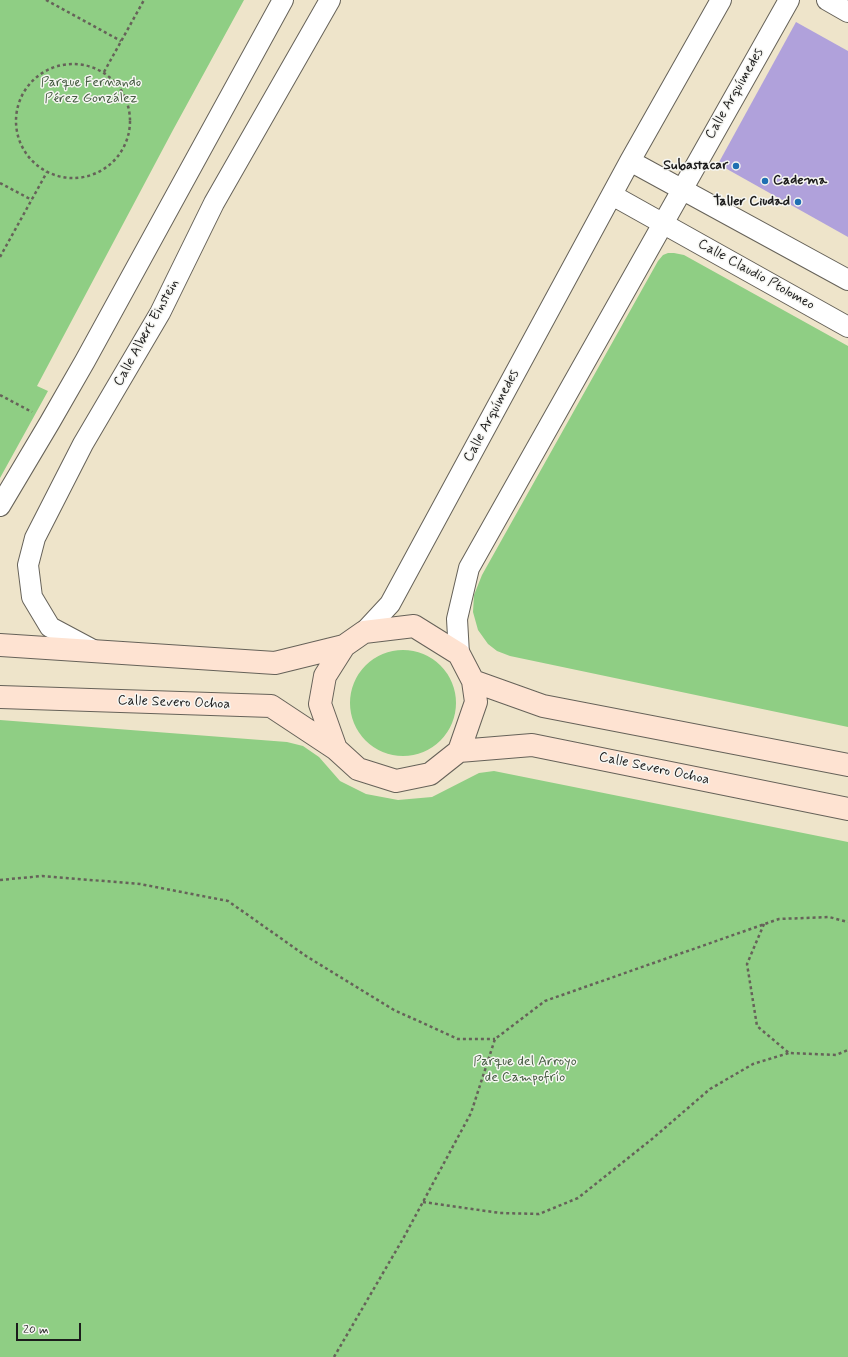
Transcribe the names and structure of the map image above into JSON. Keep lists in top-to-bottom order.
{
  "streets": {
    "main road": ["Calle Severo Ochoa"],
    "street": ["Calle Arquímedes", "Calle Claudio Ptolomeo", "Calle Albert Einstein"]
  },
  "crossings": [
    ["Calle Arquímedes", "Calle Claudio Ptolomeo"]
  ],
  "parks": ["Parque Fernando Pérez González", "Parque del Arroyo de Campofrío"],
  "places": ["Subastacar", "Cadema", "Taller Ciudad"],
  "scale_bar": "20 m"
}
